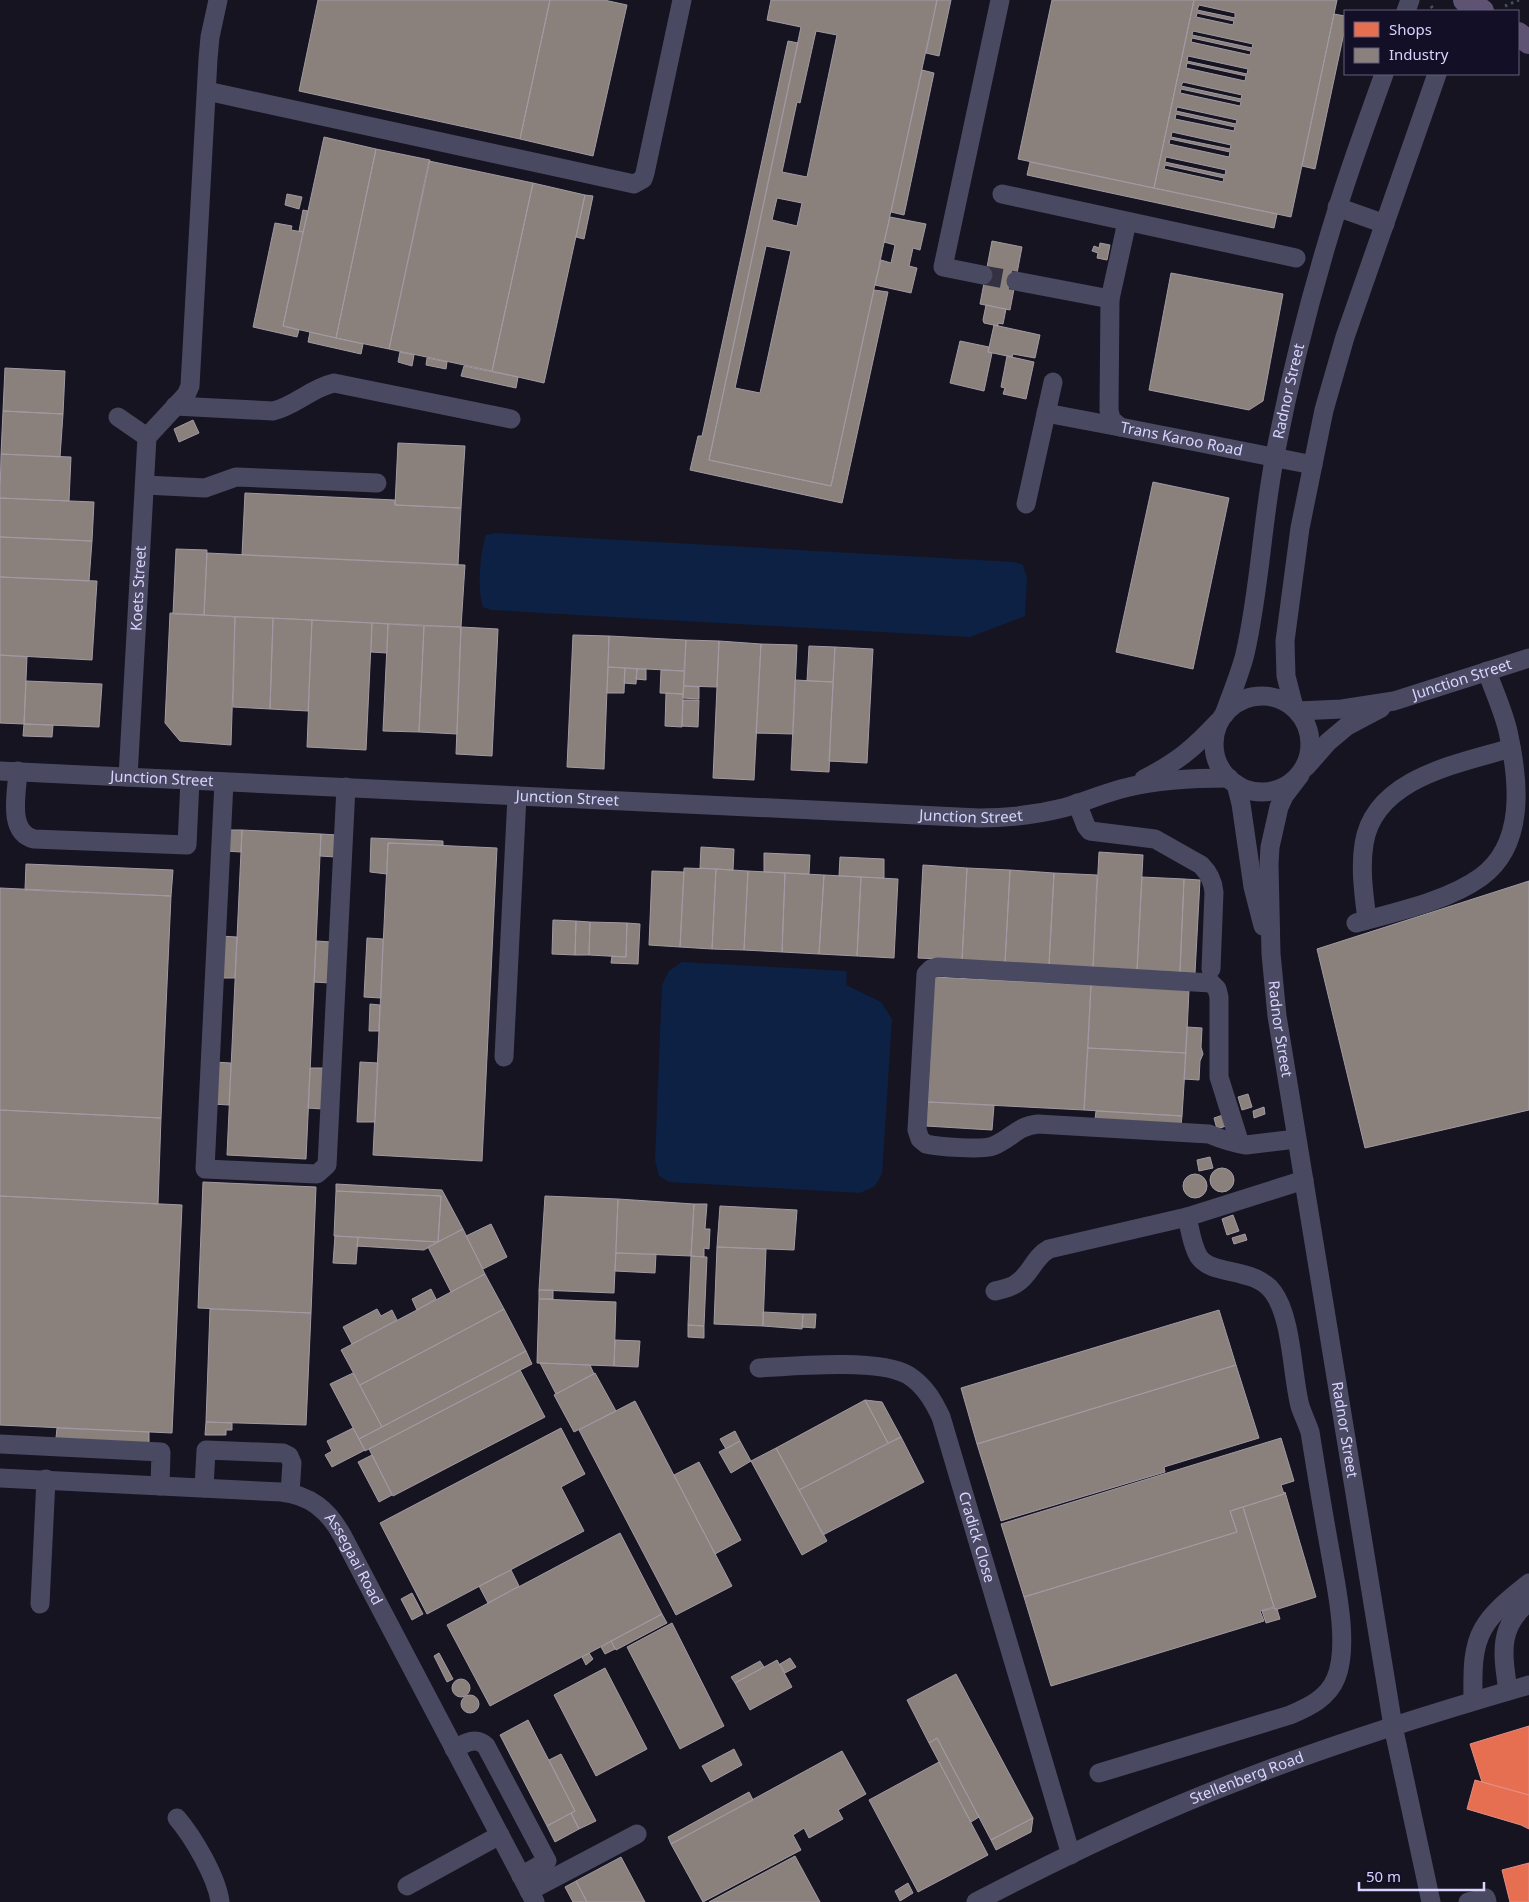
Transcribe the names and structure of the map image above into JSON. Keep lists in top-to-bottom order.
{
  "streets": {
    "street": [
      "Radnor Street",
      "Trans Karoo Road",
      "Koets Street",
      "Junction Street",
      "Cradick Close",
      "Assegaai Road",
      "Stellenberg Road"
    ]
  },
  "crossings": [
    ["Radnor Street", "Trans Karoo Road"],
    ["Radnor Street", "Junction Street"],
    ["Radnor Street", "Stellenberg Road"],
    ["Koets Street", "Junction Street"],
    ["Cradick Close", "Stellenberg Road"]
  ],
  "legend": ["Shops", "Industry"],
  "scale_bar": "50 m"
}
